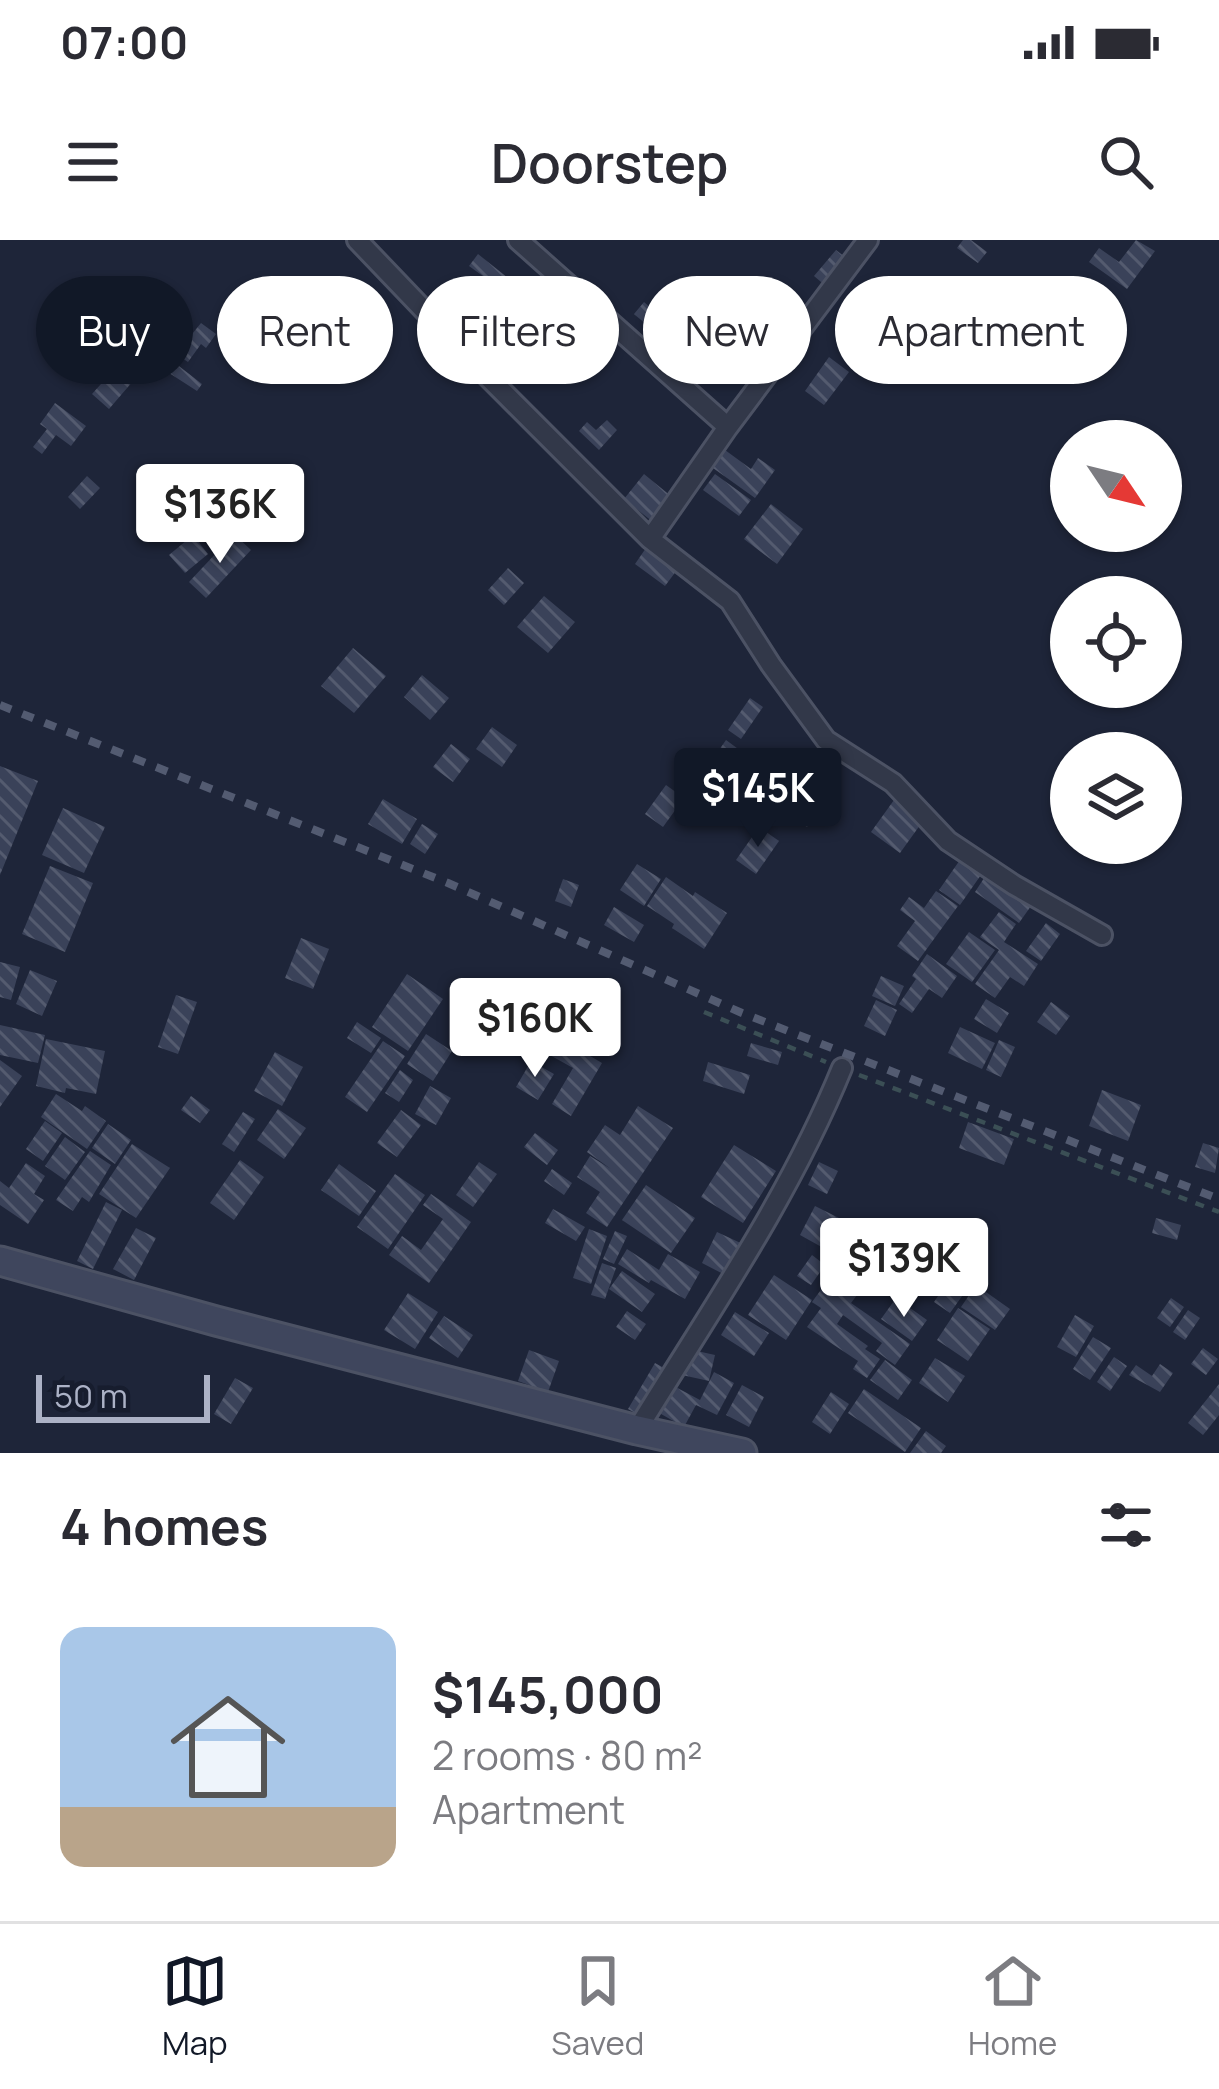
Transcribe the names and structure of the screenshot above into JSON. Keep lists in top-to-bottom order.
{
  "scale_bar": "50 m",
  "north": "bottom right",
  "page": {
    "status": "07:00",
    "header": "Doorstep",
    "chip": [
      "Buy",
      "Rent",
      "Filters",
      "New",
      "Apartment"
    ],
    "price": [
      "$136K",
      "$145K",
      "$160K",
      "$139K"
    ],
    "scale": "50 m",
    "heading": "4 homes",
    "list": [
      {
        "name": "$145,000",
        "note": "2 rooms · 80 m² · Apartment"
      }
    ],
    "tabs": ["Map", "Saved", "Home"]
  }
}
